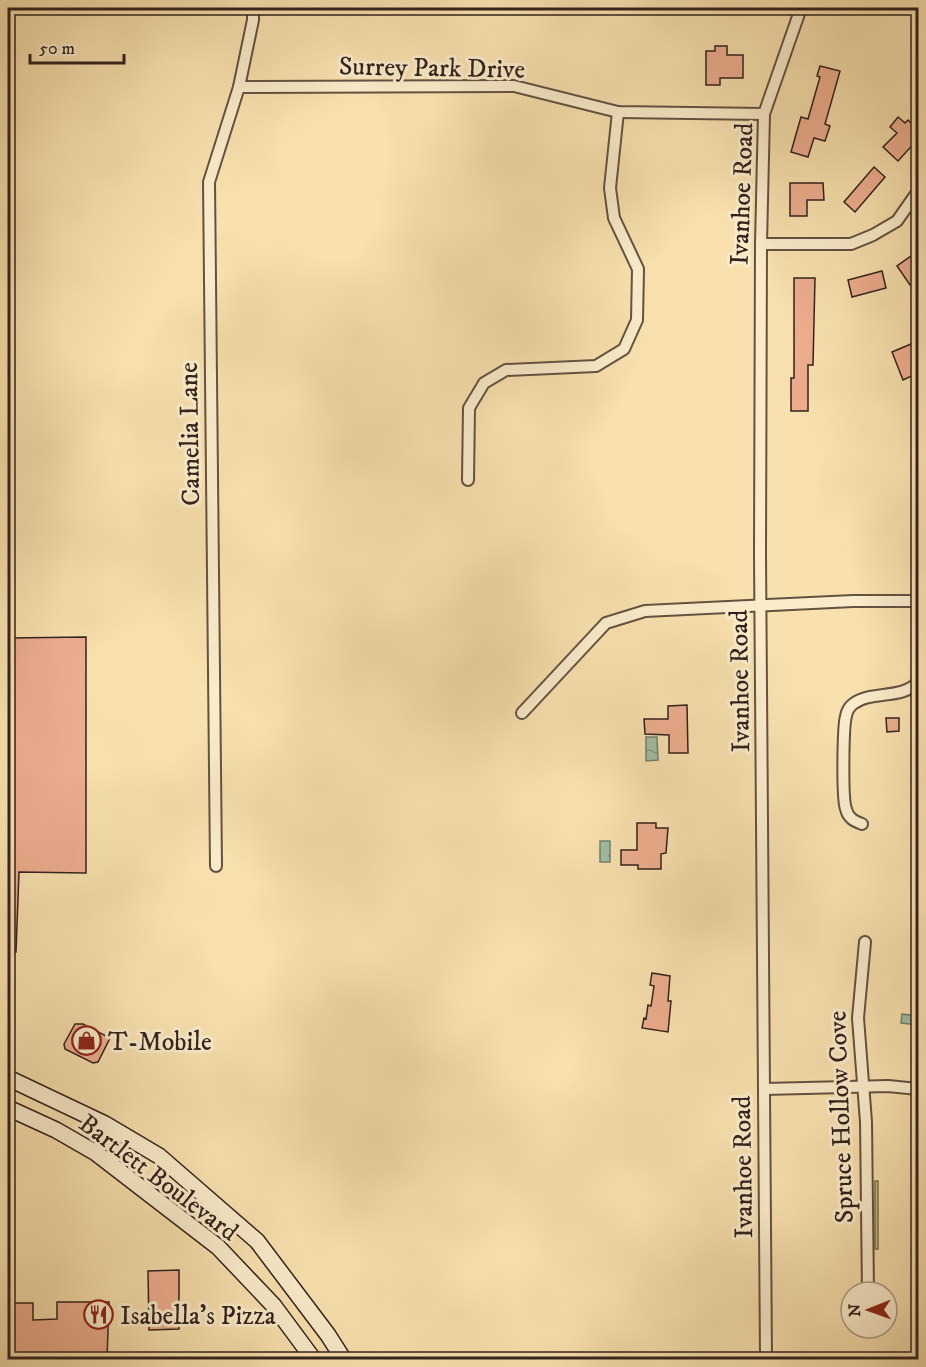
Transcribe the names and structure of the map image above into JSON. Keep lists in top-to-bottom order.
{
  "streets": {
    "main road": ["Bartlett Boulevard"],
    "street": [
      "Surrey Park Drive",
      "Ivanhoe Road",
      "Camelia Lane",
      "Spruce Hollow Cove"
    ]
  },
  "crossings": [
    ["Surrey Park Drive", "Ivanhoe Road"],
    ["Surrey Park Drive", "Camelia Lane"]
  ],
  "places": {
    "shop": ["T-Mobile"],
    "restaurant": ["Isabella's Pizza"]
  },
  "scale_bar": "50 m",
  "north": "left"
}
